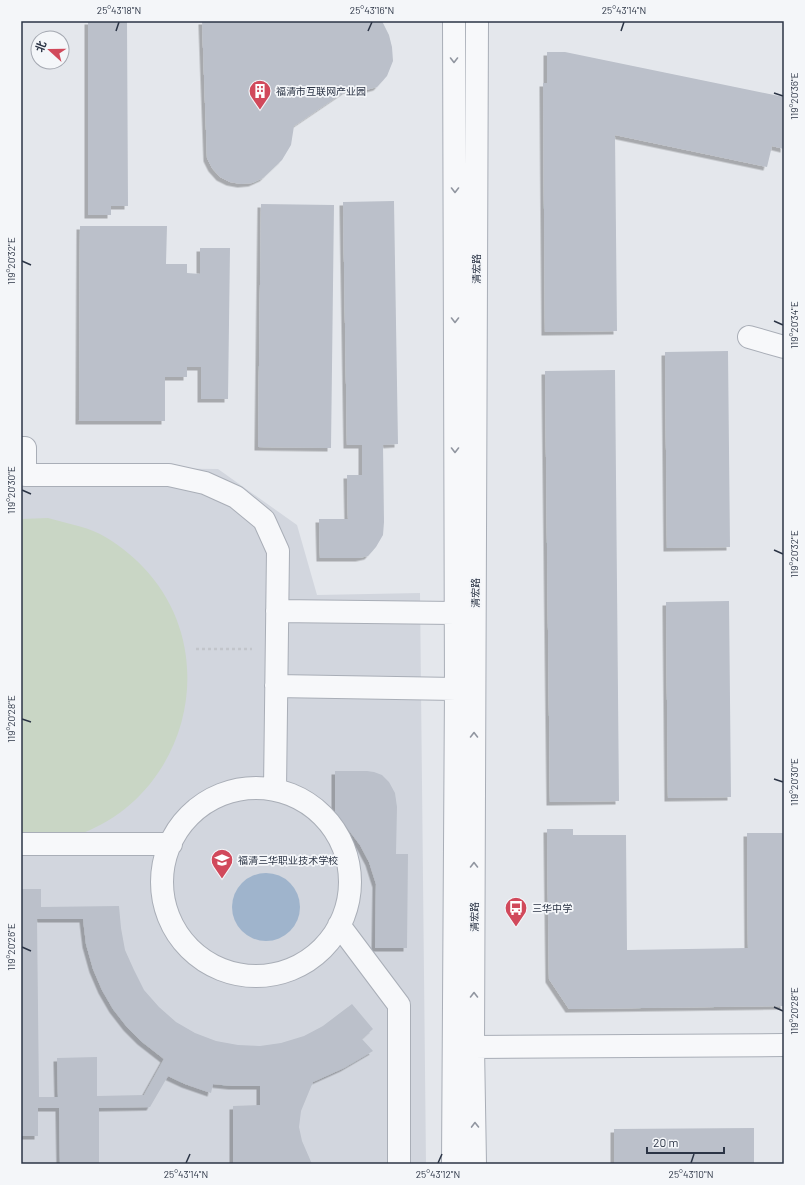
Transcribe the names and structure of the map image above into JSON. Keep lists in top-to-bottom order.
{
  "streets": {
    "street": ["清宏路"]
  },
  "places": {
    "building": ["福清市互联网产业园"],
    "school or university": ["福清三华职业技术学校"],
    "bus stop": ["三华中学"]
  },
  "scale_bar": "20 m",
  "north": "left",
  "coordinates": [
    "25°43'18\"N",
    "25°43'16\"N",
    "25°43'14\"N",
    "119°20'36\"E",
    "119°20'32\"E",
    "119°20'34\"E",
    "119°20'30\"E",
    "119°20'28\"E",
    "119°20'26\"E",
    "25°43'12\"N",
    "25°43'10\"N"
  ]
}
